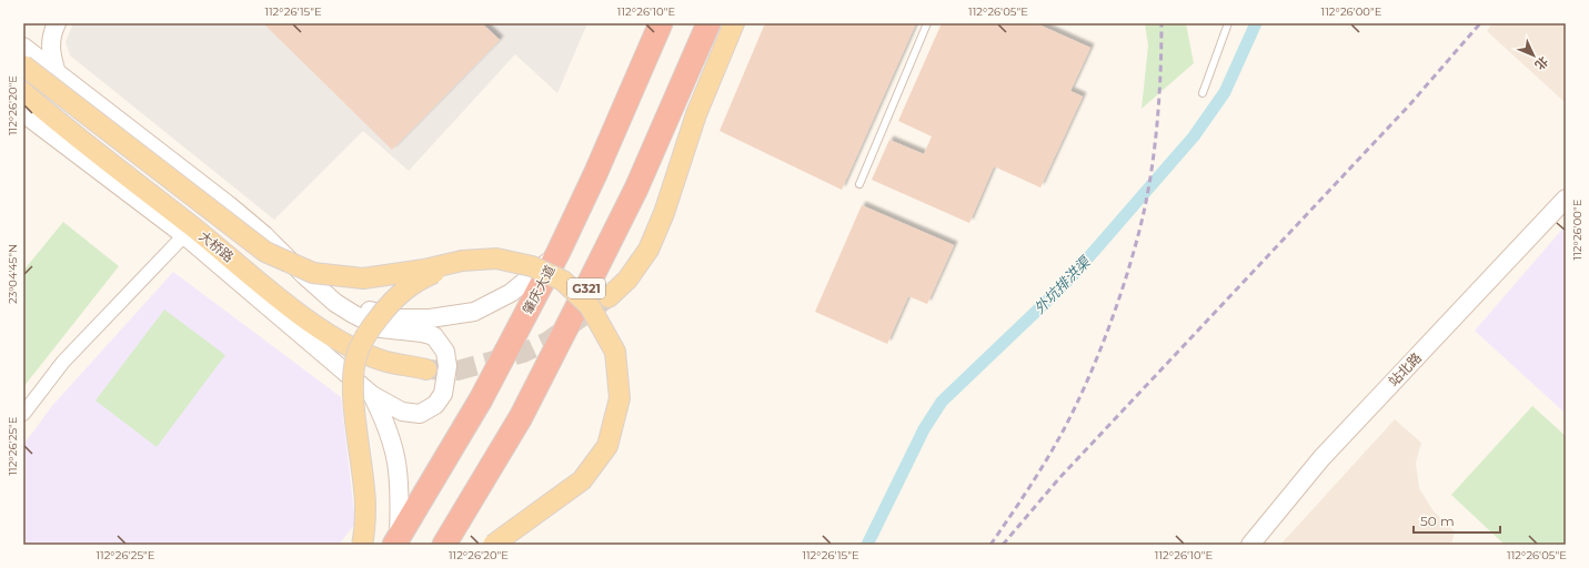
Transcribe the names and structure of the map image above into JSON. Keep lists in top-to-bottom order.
{
  "streets": {
    "highway": ["G321", "肇庆大道"],
    "main road": ["大桥路"],
    "street": ["站北路"]
  },
  "water": ["外坑排洪渠"],
  "scale_bar": "50 m",
  "north": "bottom right",
  "coordinates": [
    "112°26'15\"E",
    "112°26'10\"E",
    "112°26'05\"E",
    "112°26'00\"E",
    "112°26'20\"E",
    "23°04'45\"N",
    "112°26'25\"E"
  ]
}
